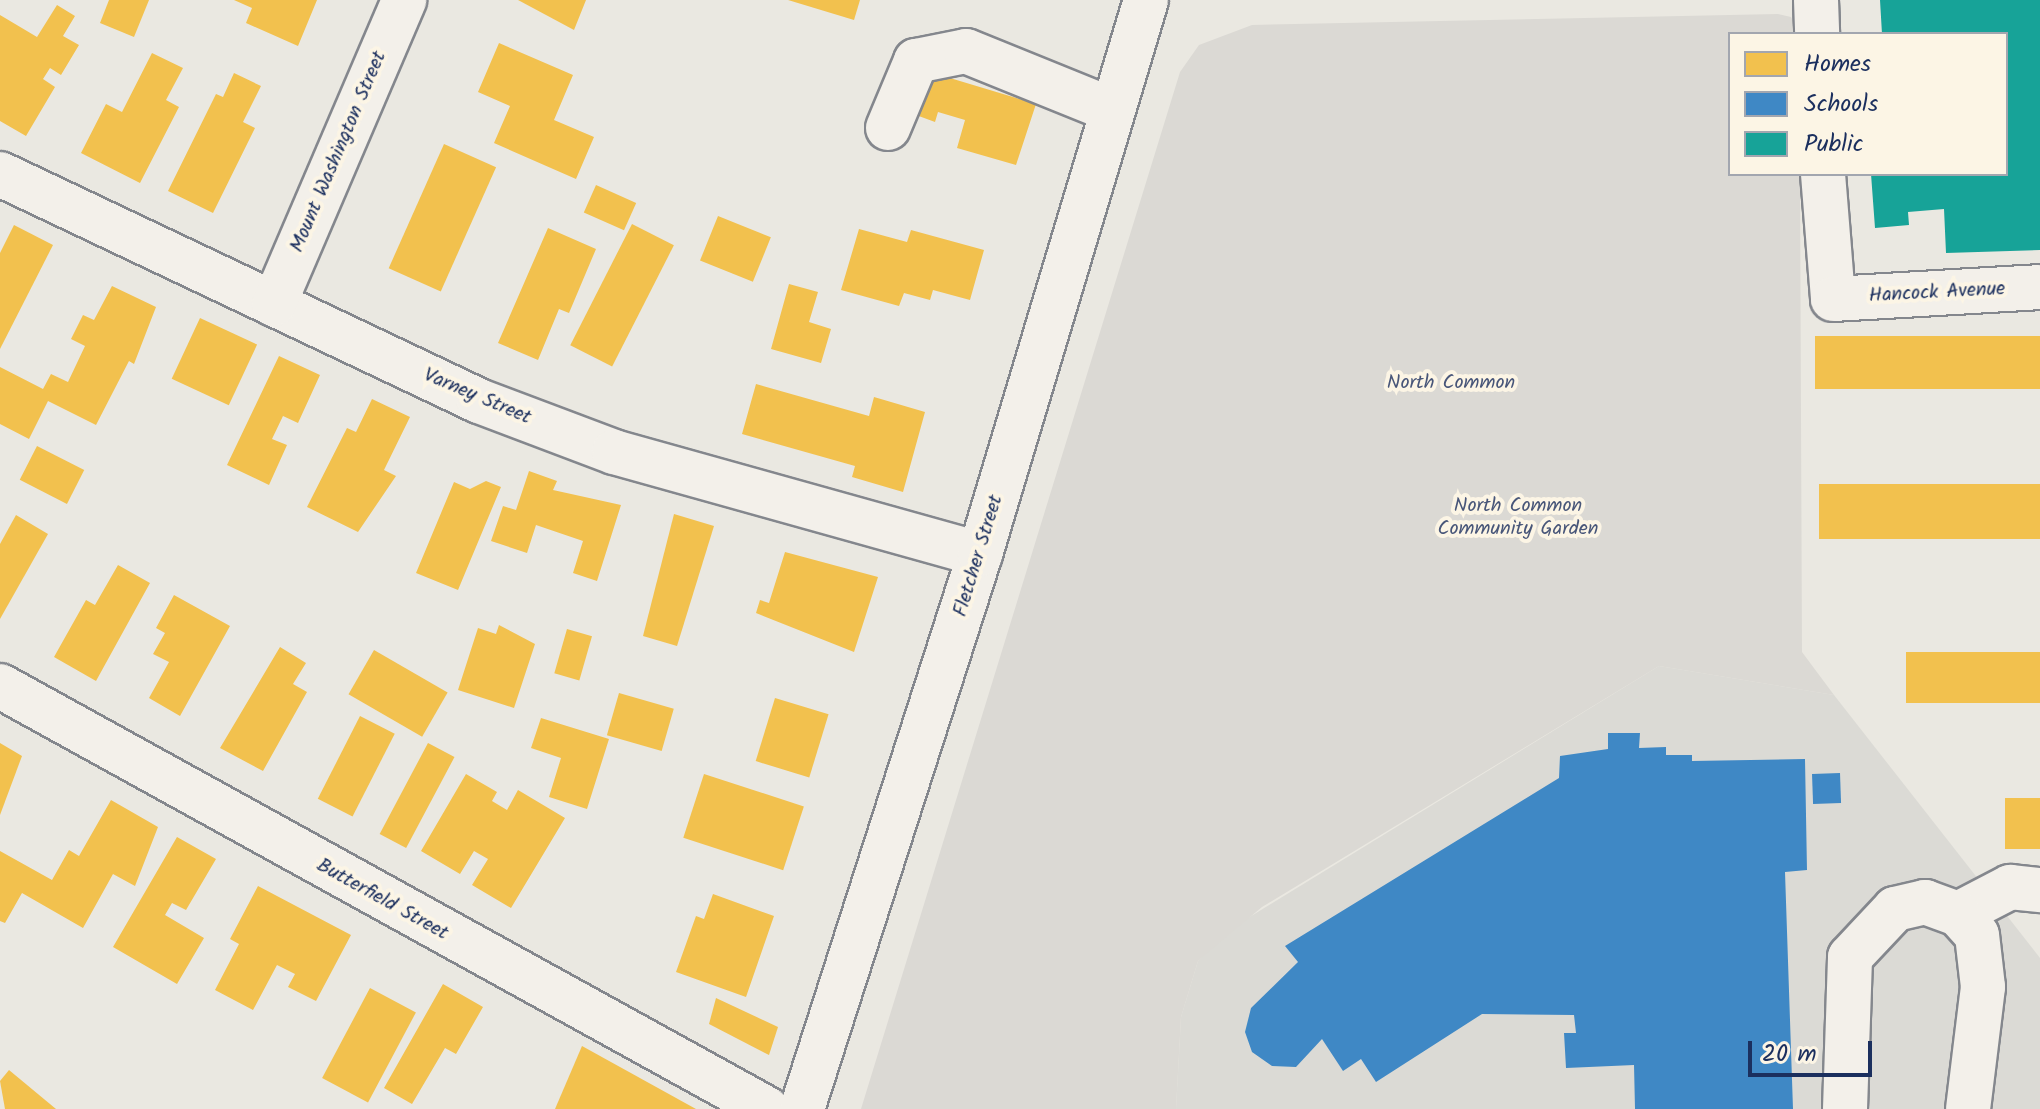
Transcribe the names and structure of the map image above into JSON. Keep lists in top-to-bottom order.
{
  "streets": {
    "street": [
      "Mount Washington Street",
      "Hancock Avenue",
      "Varney Street",
      "Fletcher Street",
      "Butterfield Street"
    ]
  },
  "crossings": [
    ["Mount Washington Street", "Varney Street"],
    ["Varney Street", "Fletcher Street"]
  ],
  "parks": ["North Common", "North Common Community Garden"],
  "legend": ["Homes", "Schools", "Public"],
  "scale_bar": "20 m"
}
